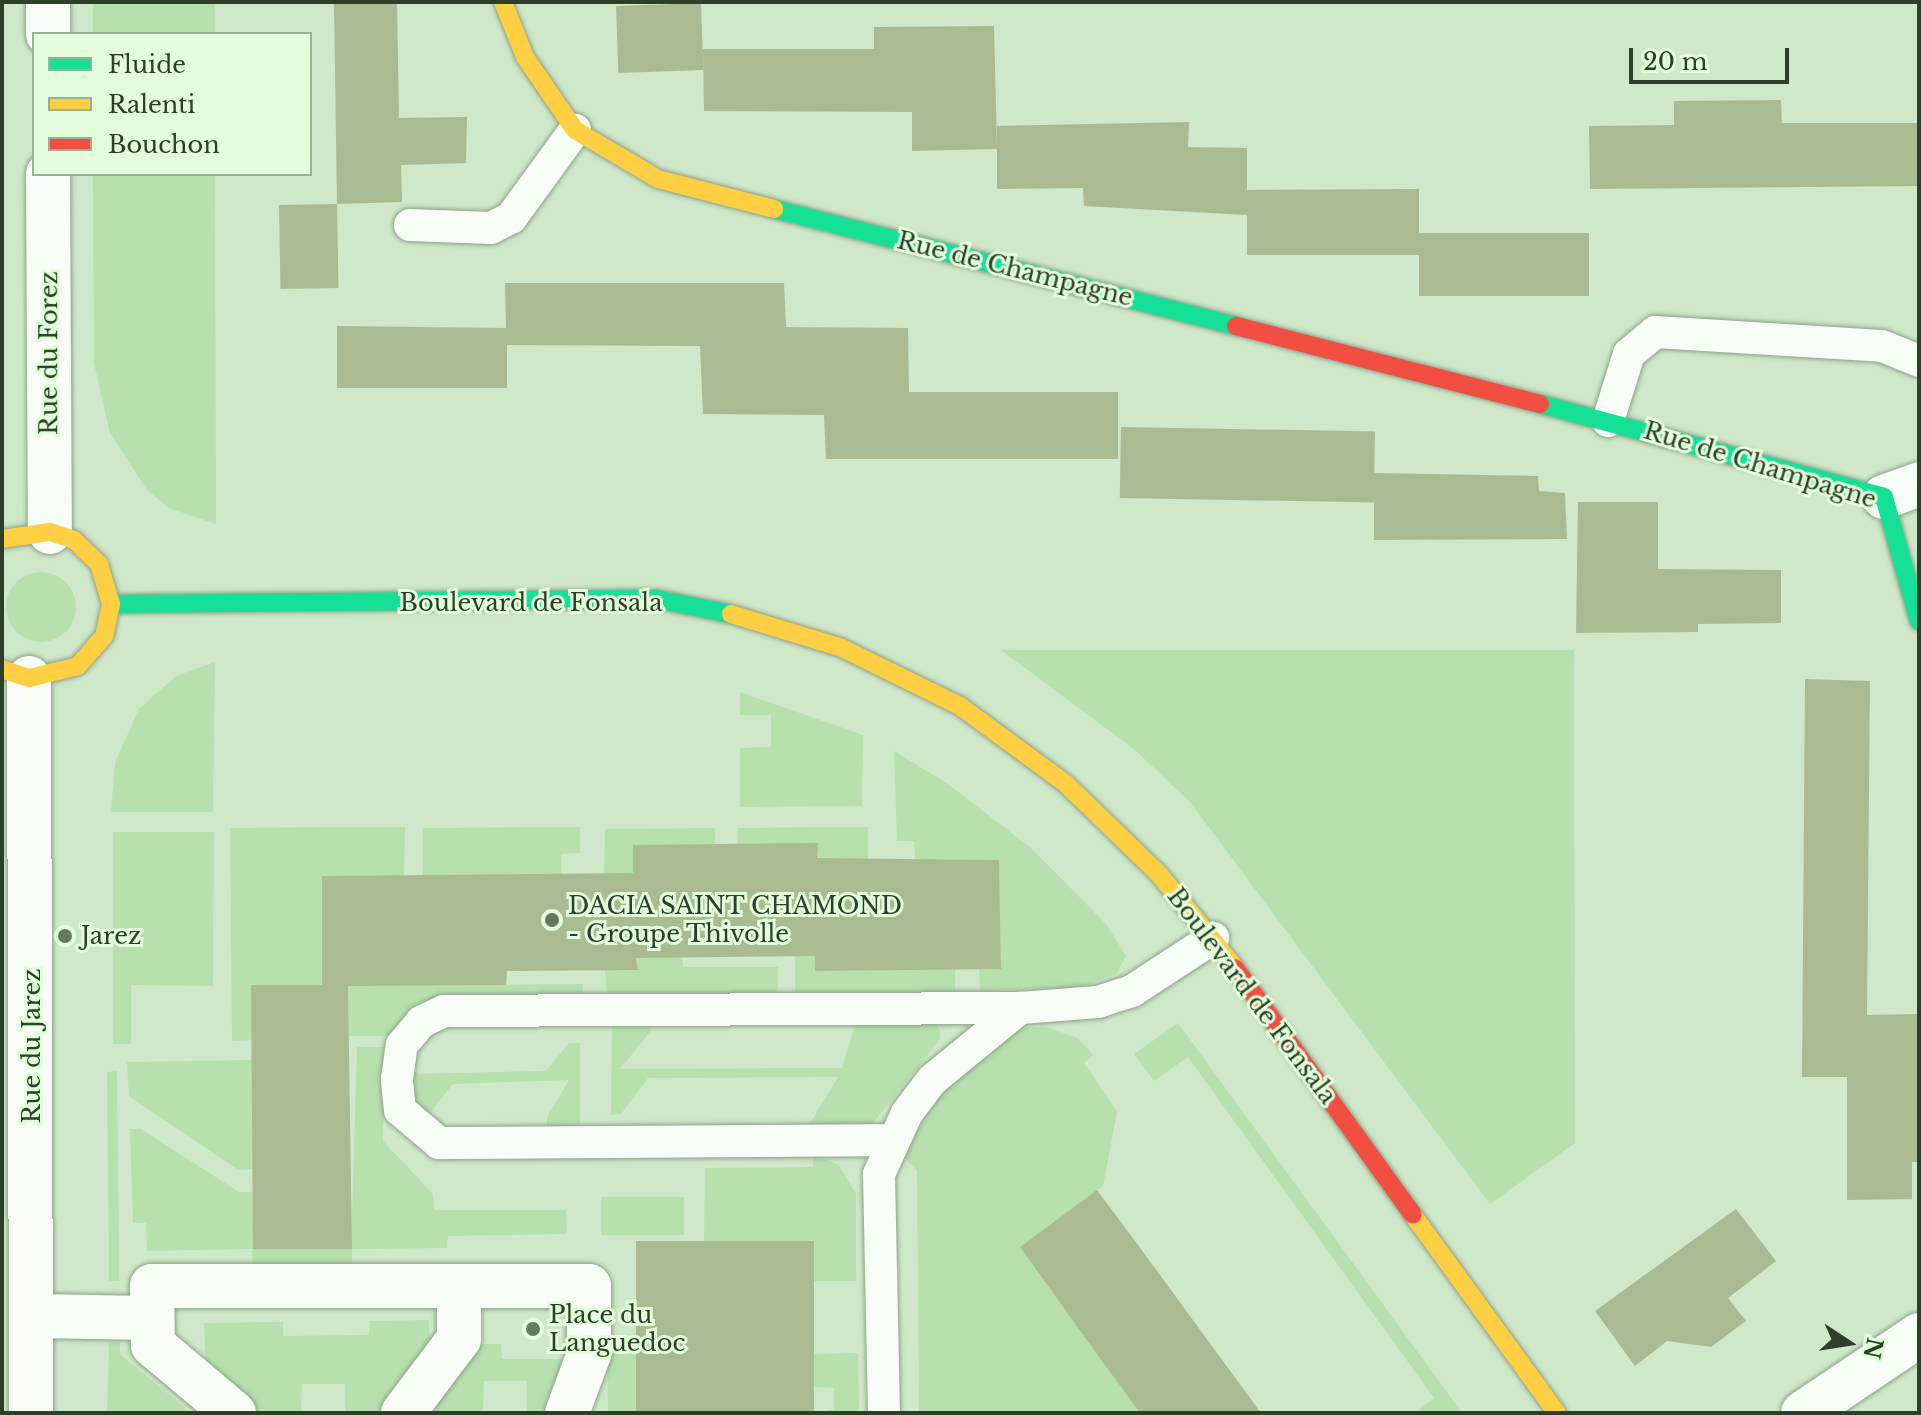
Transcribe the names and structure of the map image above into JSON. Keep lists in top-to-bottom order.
{
  "streets": {
    "street": [
      "Rue de Champagne",
      "Rue du Forez",
      "Boulevard de Fonsala",
      "Rue du Jarez"
    ]
  },
  "places": ["DACIA SAINT CHAMOND - Groupe Thivolle", "Jarez", "Place du Languedoc"],
  "legend": ["Fluide", "Ralenti", "Bouchon"],
  "scale_bar": "20 m",
  "north": "right"
}
